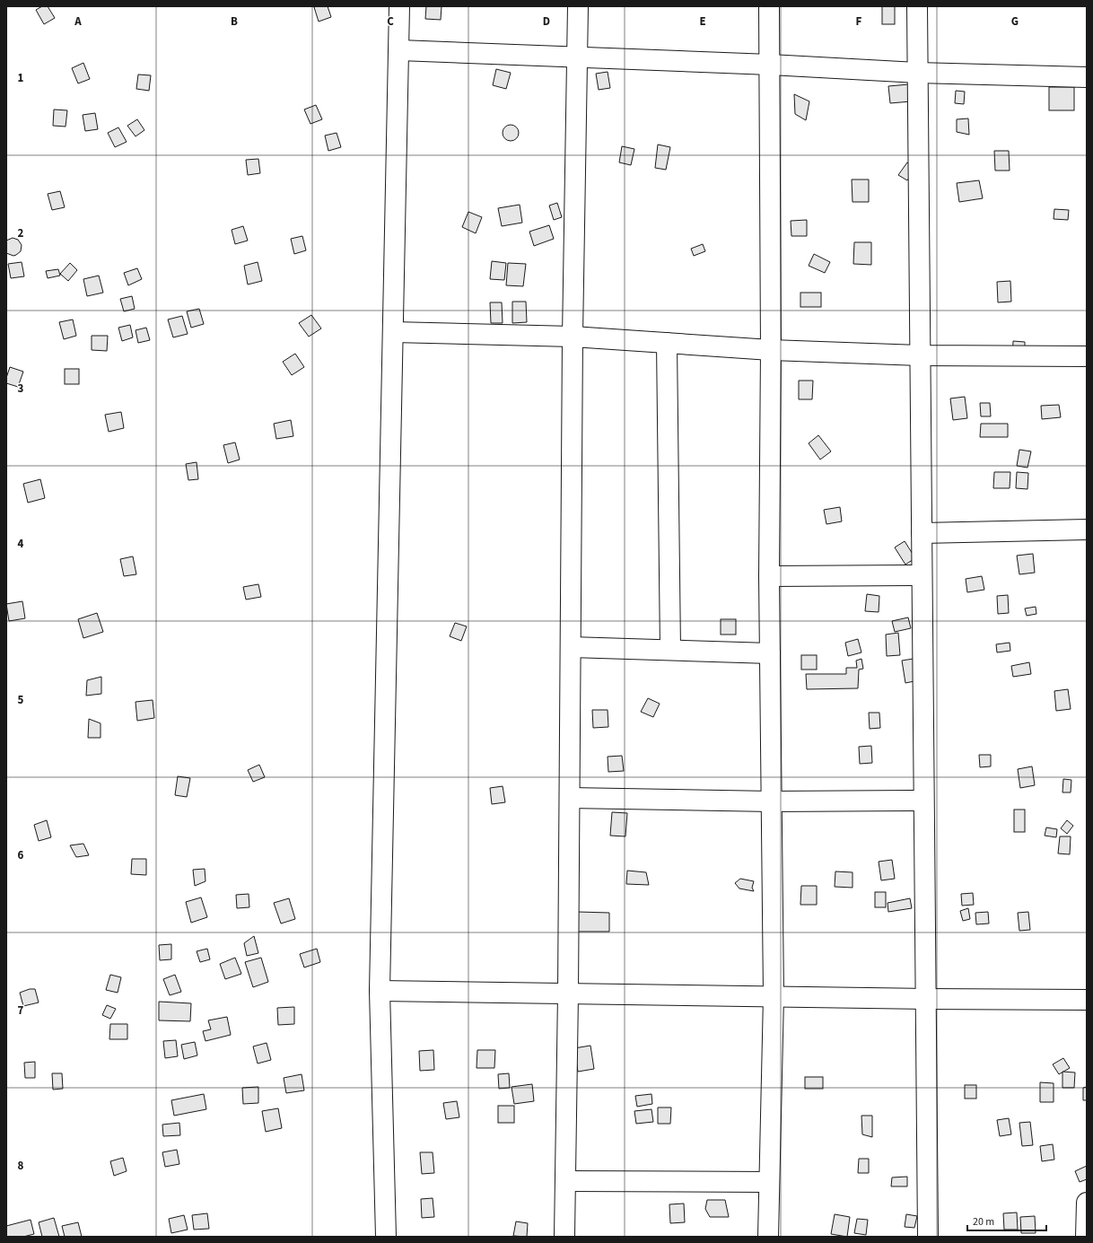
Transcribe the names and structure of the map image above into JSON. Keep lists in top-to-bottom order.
{
  "scale_bar": "20 m",
  "grid": {
    "columns": [
      "A",
      "B",
      "C",
      "D",
      "E",
      "F",
      "G"
    ],
    "rows": [
      "1",
      "2",
      "3",
      "4",
      "5",
      "6",
      "7",
      "8"
    ]
  }
}
